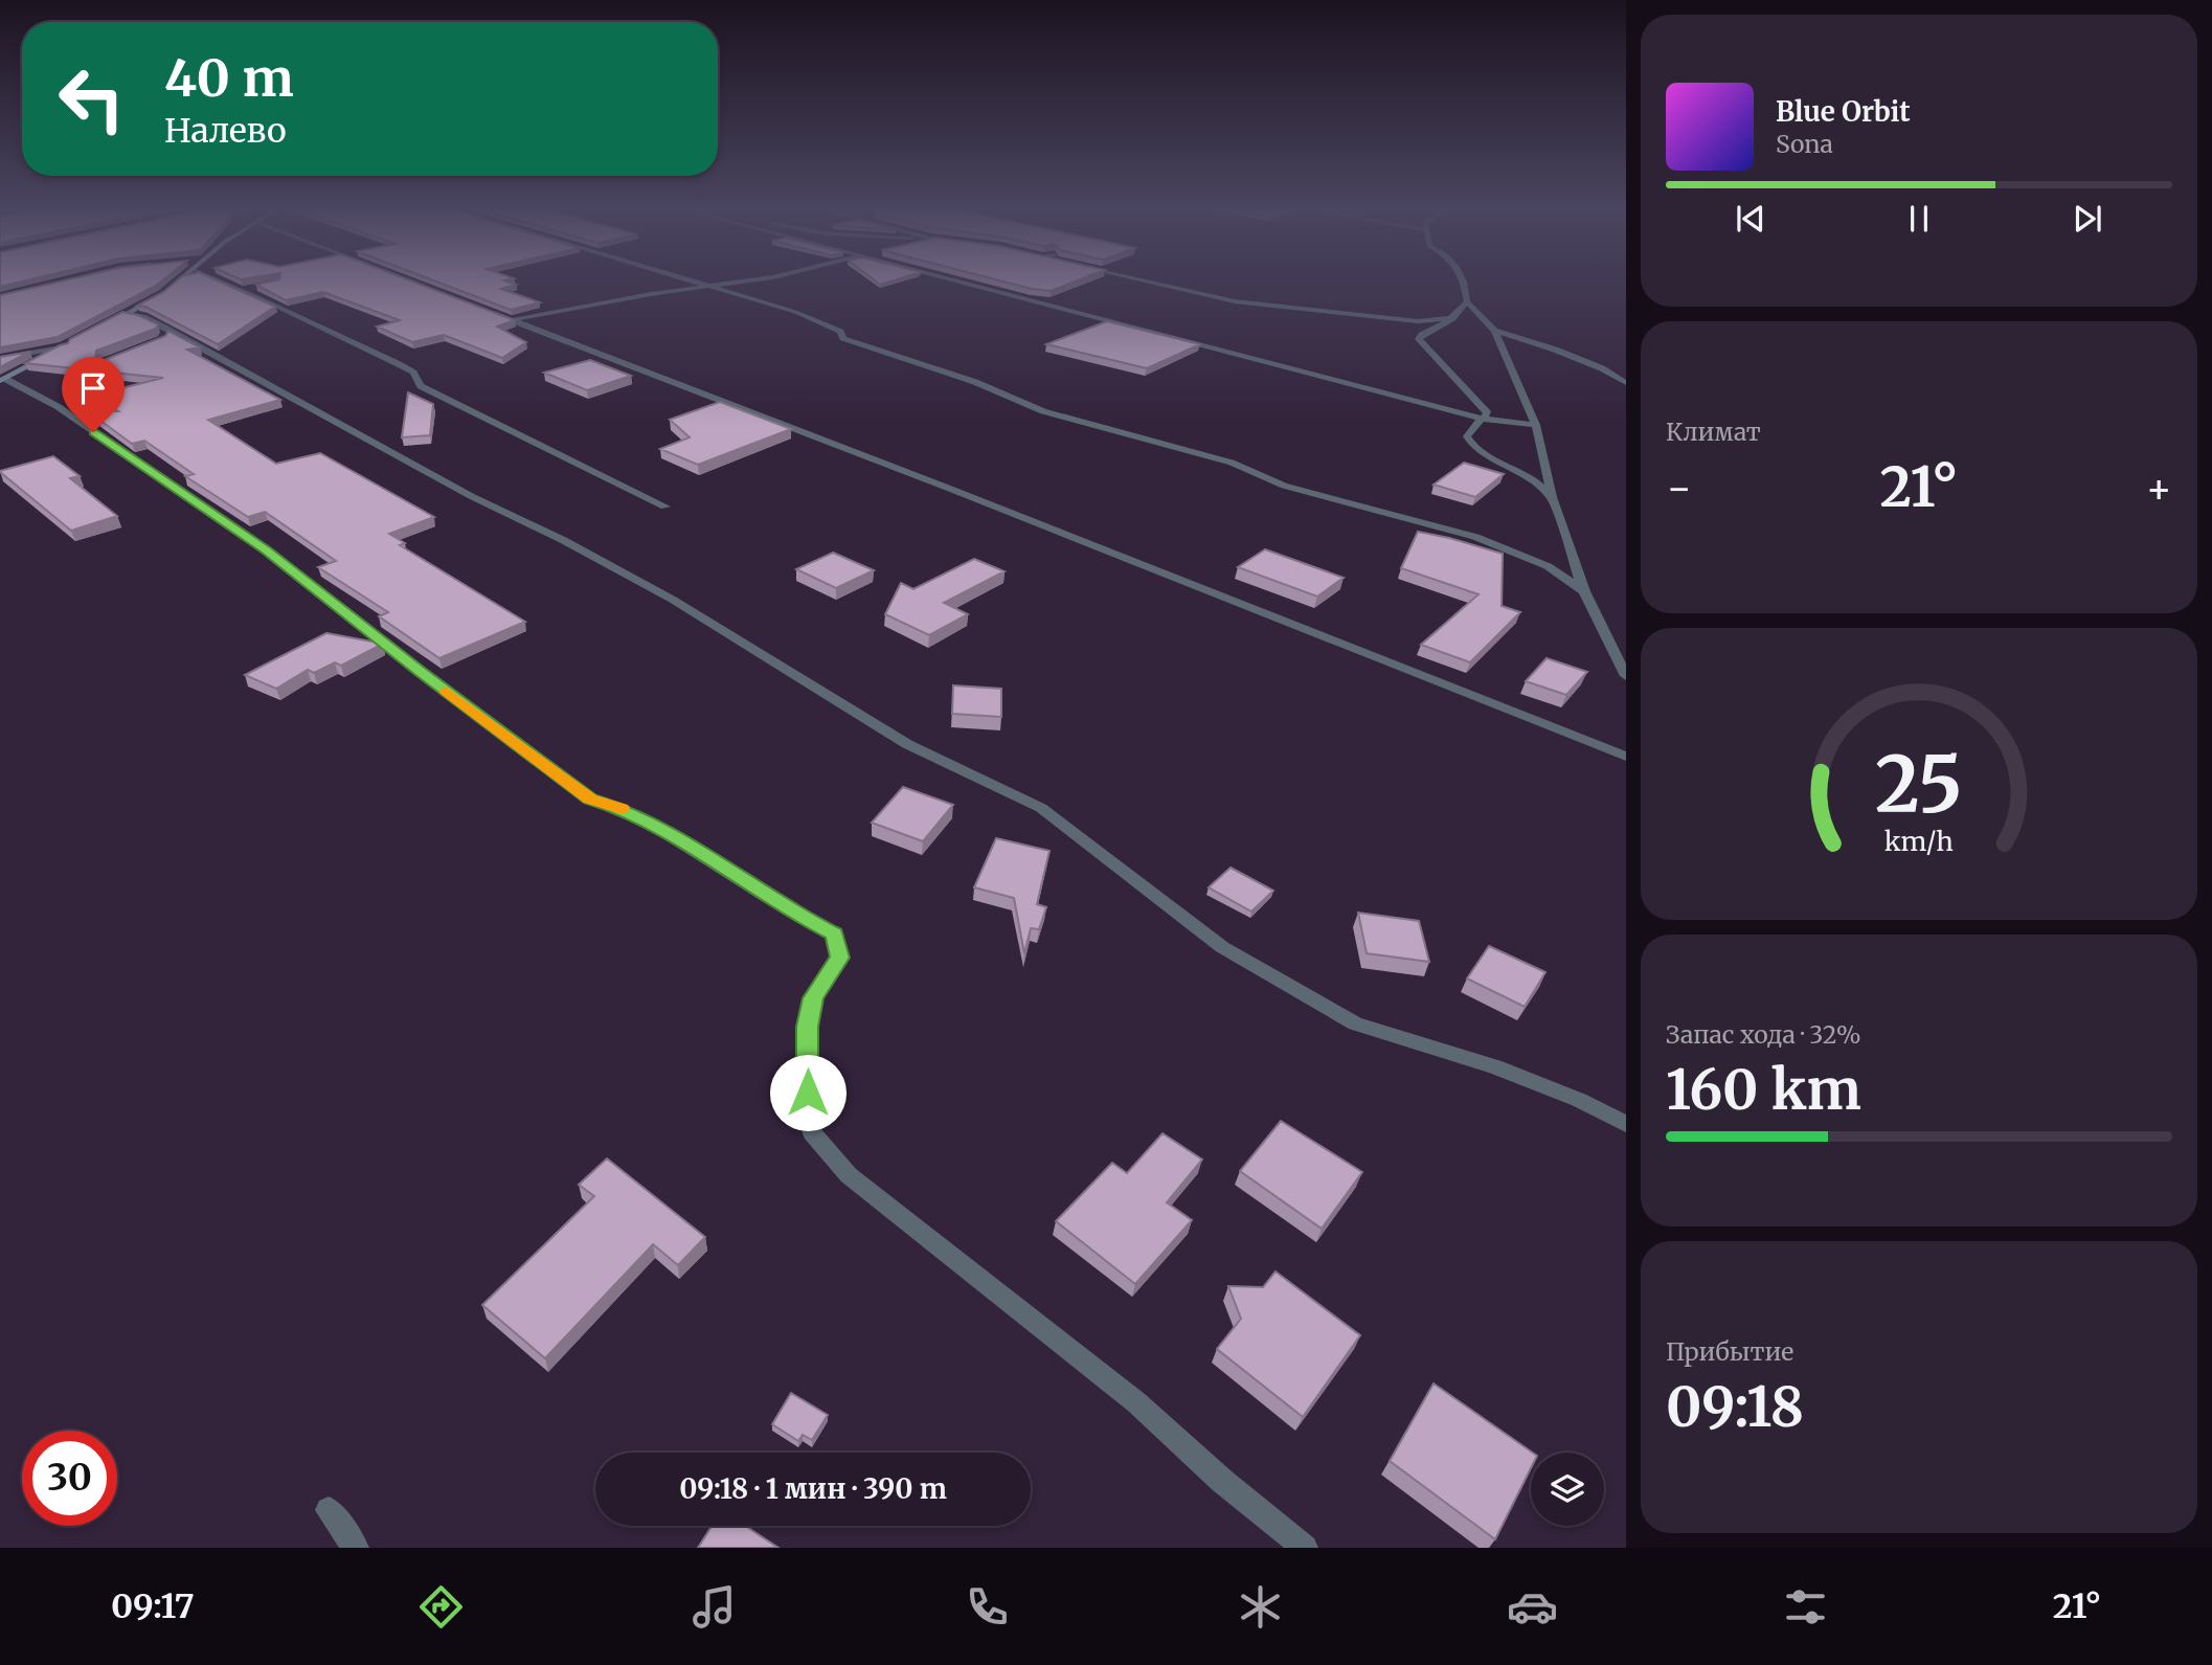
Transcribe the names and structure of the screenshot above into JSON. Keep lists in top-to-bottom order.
{
  "page": {
    "turn": ["40 m", "Налево"],
    "song": ["Blue Orbit", "Sona"],
    "tile": [
      "Климат",
      ["Запас хода · 32%", "160 km"],
      ["Прибытие", "09:18"]
    ],
    "heat": ["−", "21°", "+"],
    "limit": "30",
    "trip": "09:18 · 1 мин · 390 m",
    "tabs": ["09:17", "21°"],
    "gauge": ["25", "km/h"]
  }
}
